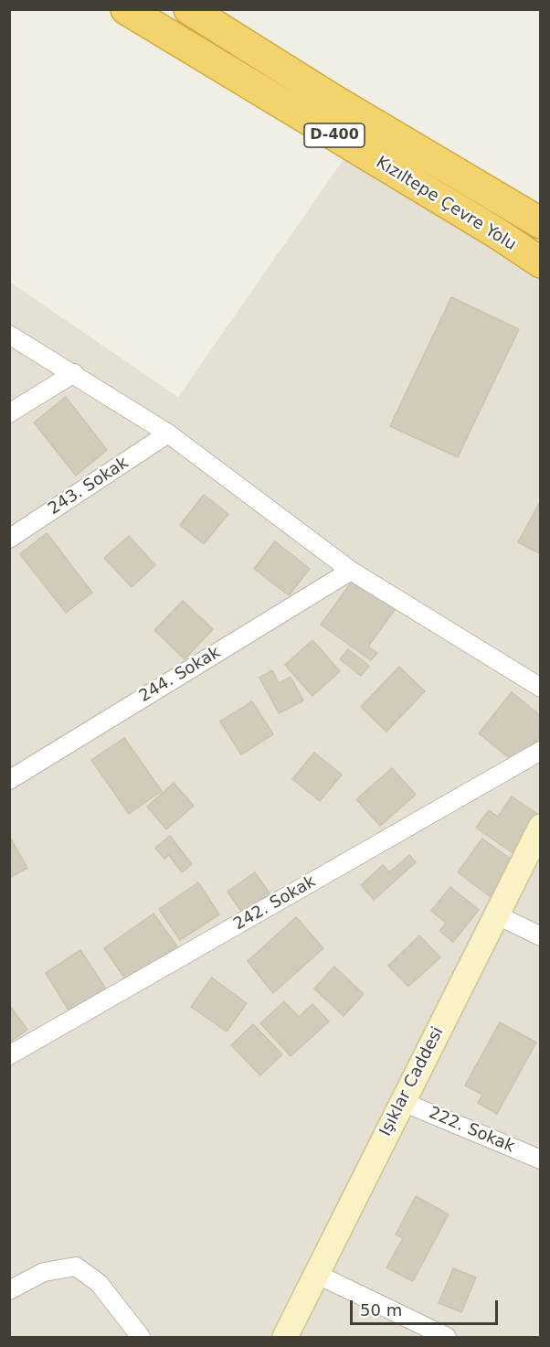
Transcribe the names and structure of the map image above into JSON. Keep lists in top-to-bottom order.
{
  "streets": {
    "highway": ["D-400", "Kızıltepe Çevre Yolu"],
    "street": [
      "243. Sokak",
      "244. Sokak",
      "242. Sokak",
      "Işıklar Caddesi",
      "222. Sokak"
    ]
  },
  "crossings": [
    ["Işıklar Caddesi", "222. Sokak"]
  ],
  "scale_bar": "50 m"
}
